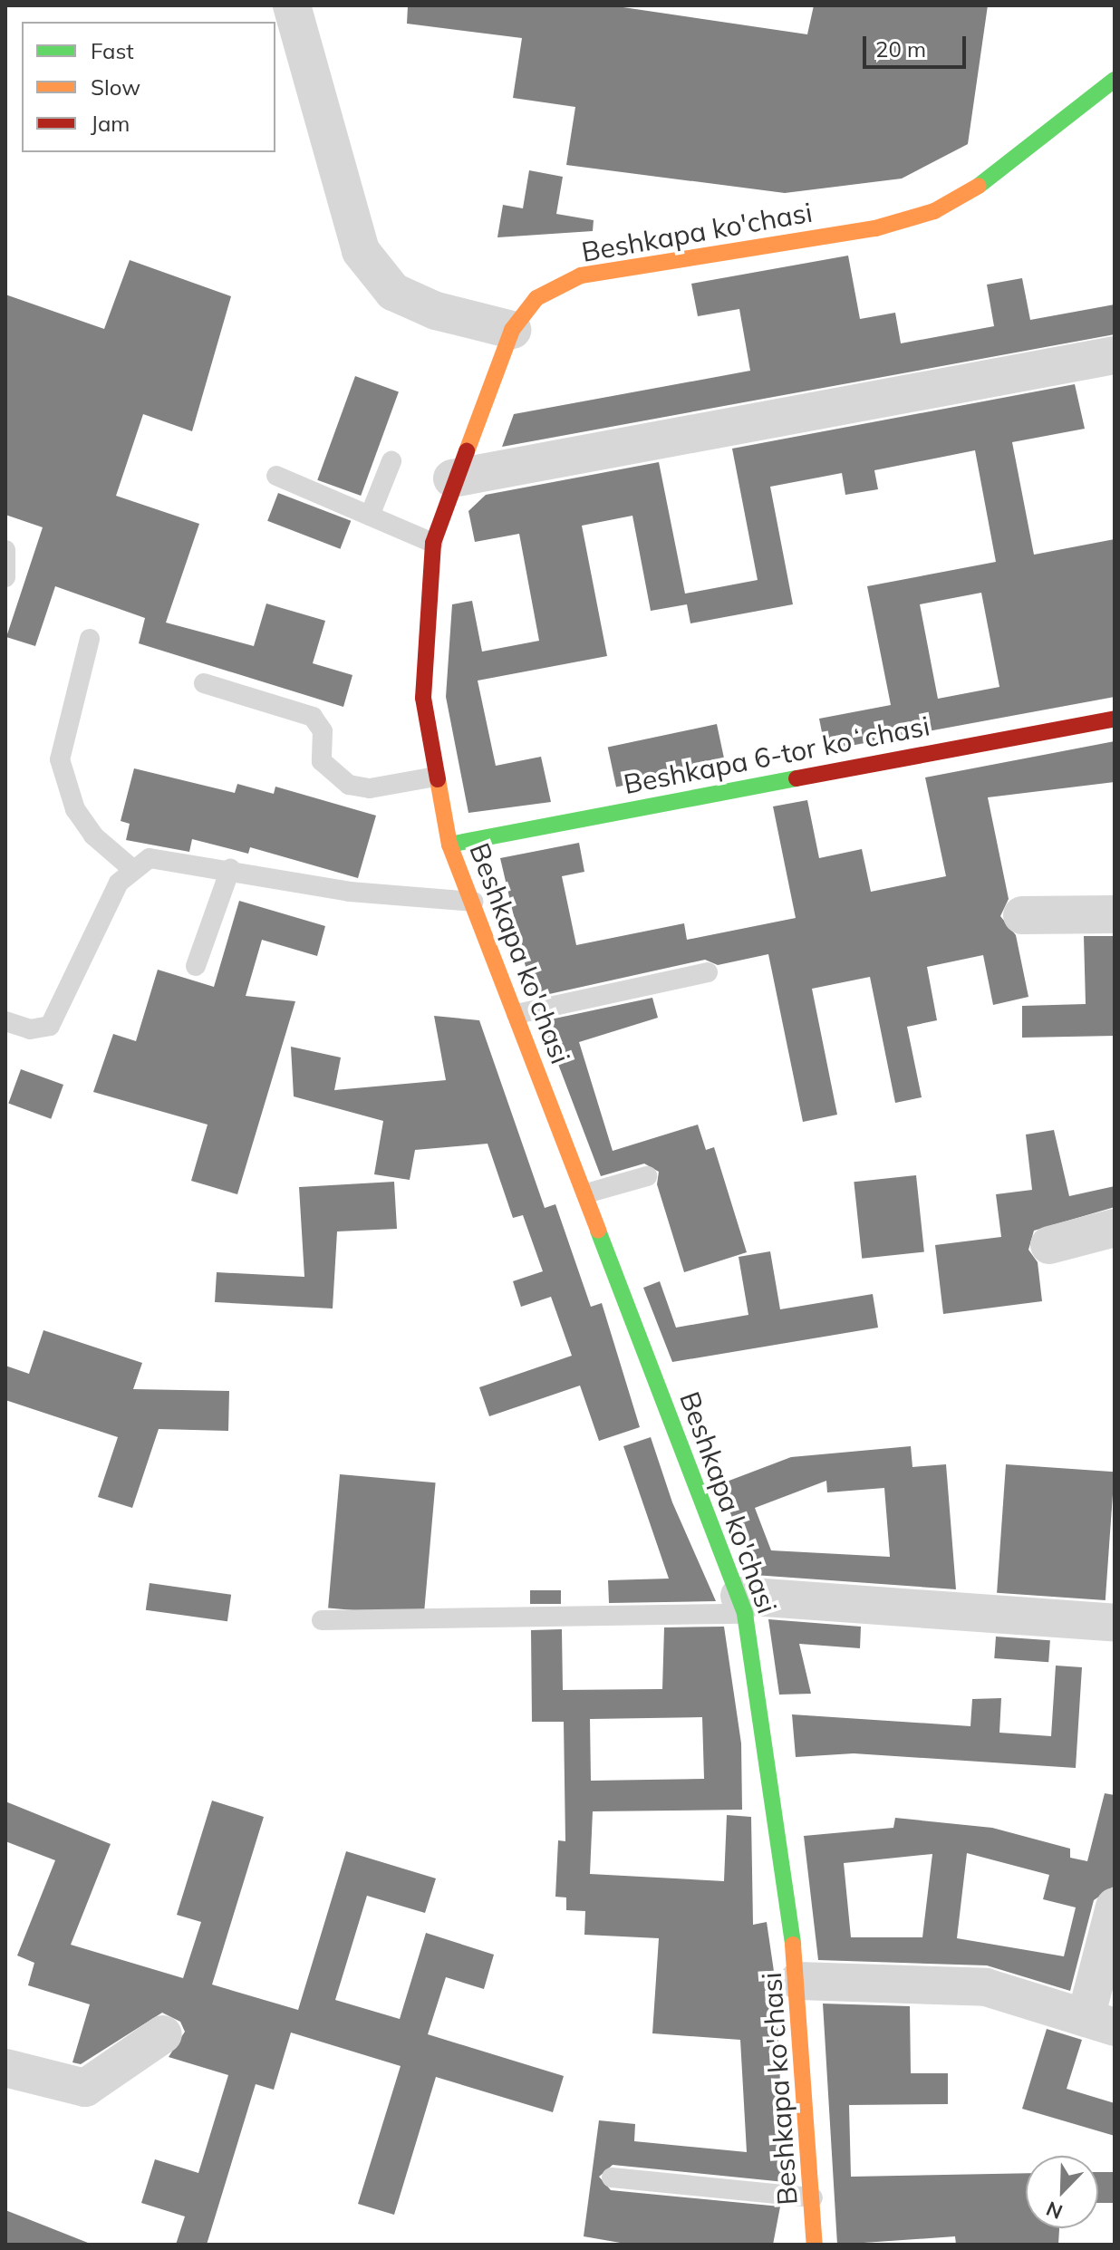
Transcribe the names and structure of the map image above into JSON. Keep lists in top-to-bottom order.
{
  "streets": {
    "street": ["Beshkapa ko'chasi", "Beshkapa 6-tor koʻchasi"]
  },
  "crossings": [
    ["Beshkapa ko'chasi", "Beshkapa 6-tor koʻchasi"]
  ],
  "legend": ["Fast", "Slow", "Jam"],
  "scale_bar": "20 m",
  "north": "bottom left"
}
